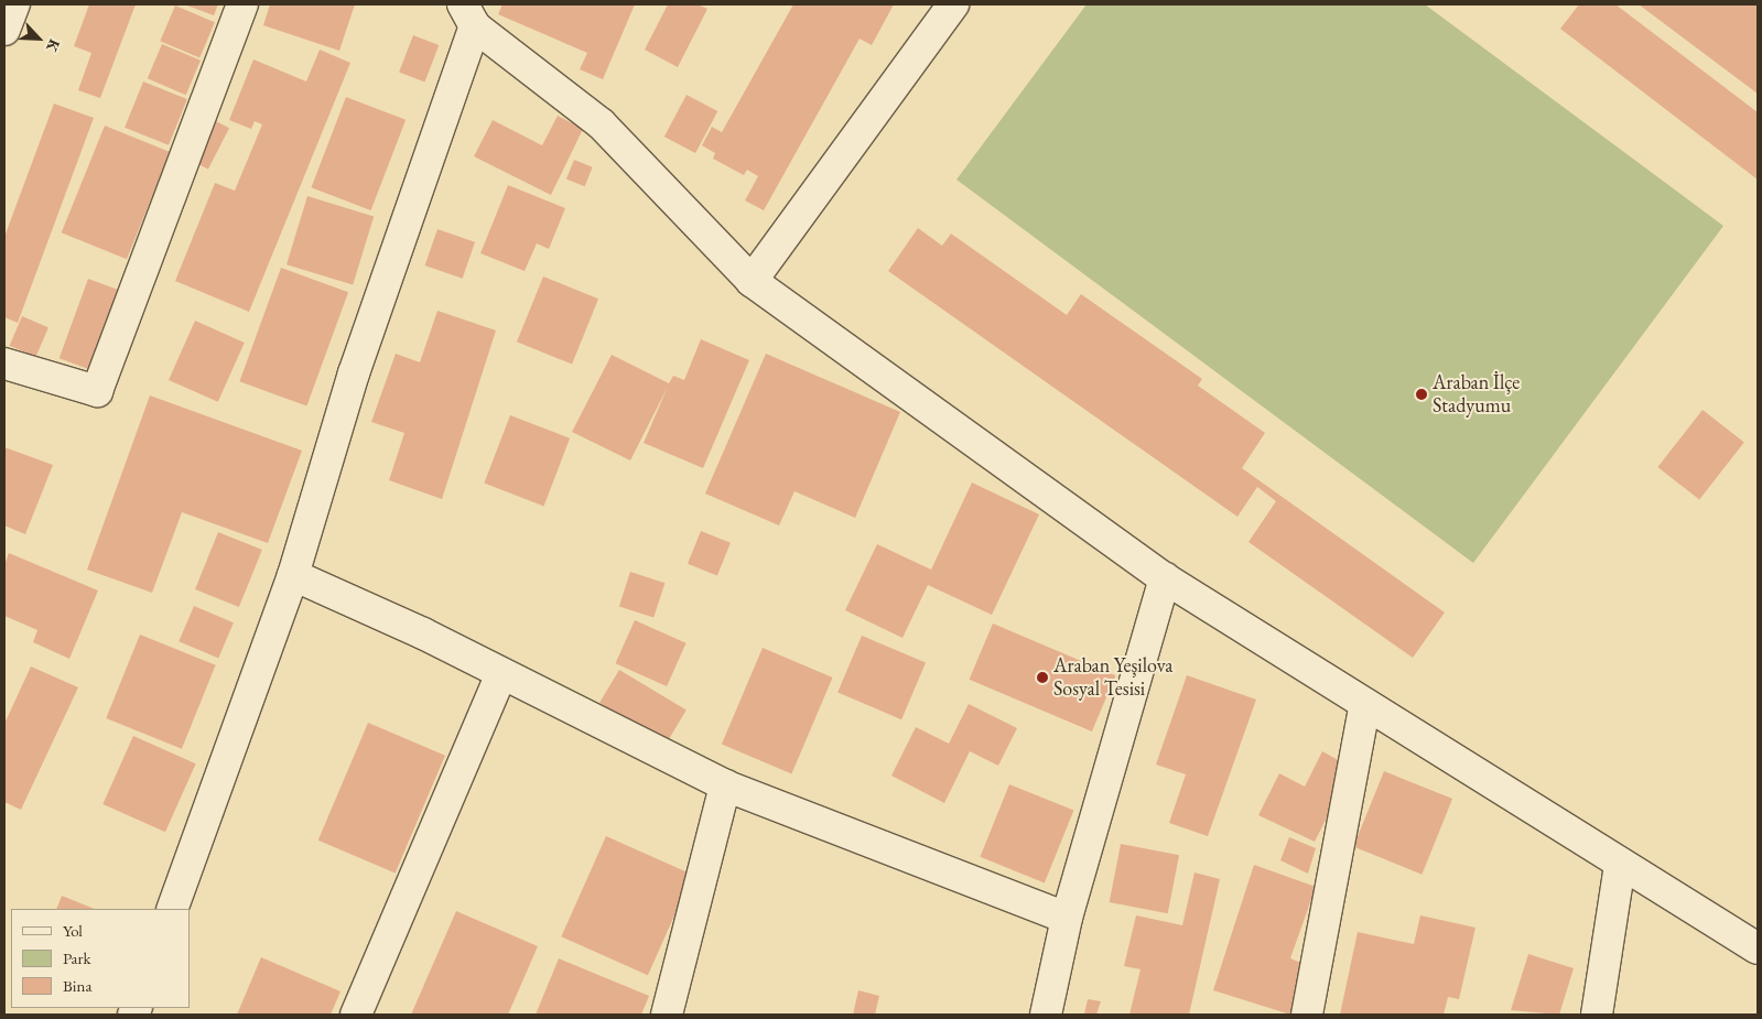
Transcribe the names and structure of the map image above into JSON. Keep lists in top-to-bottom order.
{
  "places": ["Araban İlçe Stadyumu", "Araban Yeşilova Sosyal Tesisi"],
  "legend": ["Yol", "Park", "Bina"],
  "north": "bottom right"
}
